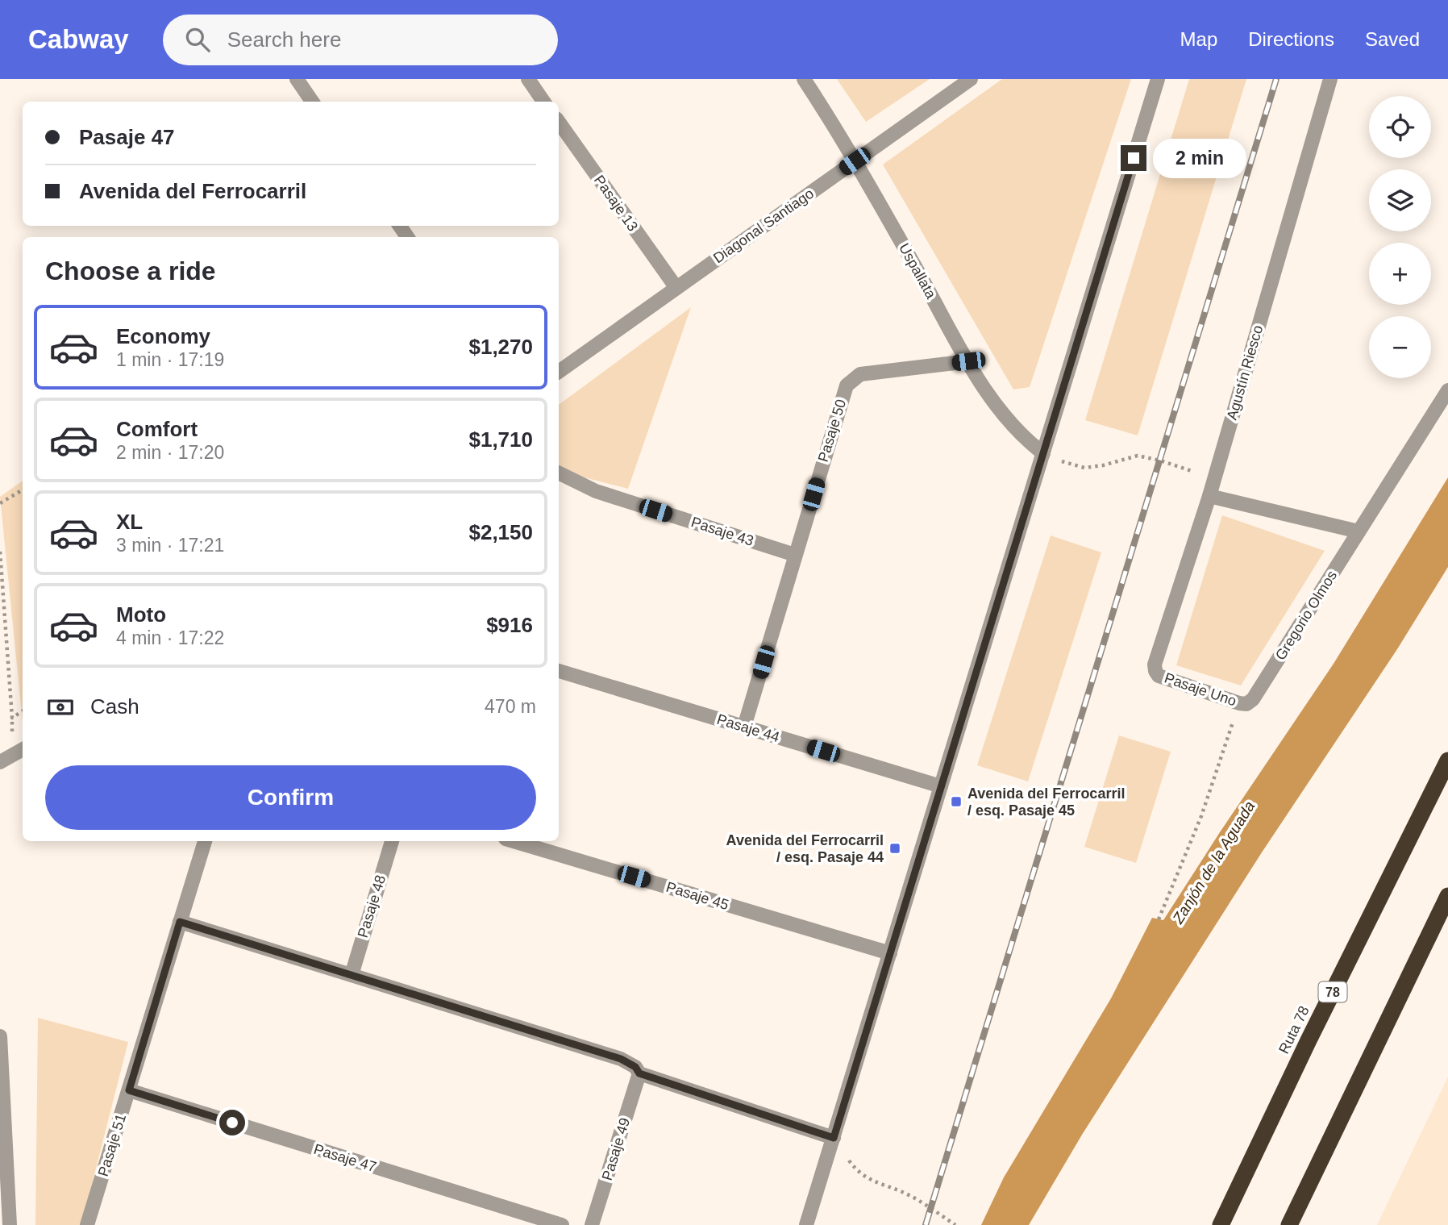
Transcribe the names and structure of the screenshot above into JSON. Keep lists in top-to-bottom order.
{
  "streets": {
    "highway": ["78", "Ruta 78"],
    "street": [
      "Pasaje 13",
      "Diagonal Santiago",
      "Uspallata",
      "Agustín Riesco",
      "Pasaje 50",
      "Pasaje 43",
      "Gregorio Olmos",
      "Pasaje Uno",
      "Pasaje 44",
      "Pasaje 45",
      "Pasaje 48",
      "Pasaje 51",
      "Pasaje 49",
      "Pasaje 47"
    ]
  },
  "crossings": [
    ["Pasaje 13", "Diagonal Santiago"],
    ["Diagonal Santiago", "Uspallata"],
    ["Uspallata", "Pasaje 50"],
    ["Agustín Riesco", "Pasaje Uno"],
    ["Pasaje 50", "Pasaje 43"],
    ["Pasaje 50", "Pasaje 44"],
    ["Gregorio Olmos", "Pasaje Uno"],
    ["Pasaje 51", "Pasaje 47"]
  ],
  "water": ["Zanjón de la Aguada"],
  "places": {
    "transit": ["Avenida del Ferrocarril / esq. Pasaje 45", "Avenida del Ferrocarril / esq. Pasaje 44"]
  },
  "page": {
    "header": "Cabway",
    "search": "Search here",
    "nav": ["Map", "Directions", "Saved"],
    "map_buttons": ["+", "−"],
    "banner": ["Pasaje 47", "Avenida del Ferrocarril"],
    "bubble": "2 min",
    "heading": "Choose a ride",
    "list": [
      {
        "name": "Economy",
        "note": "1 min · 17:19",
        "value": "$1,270"
      },
      {
        "name": "Comfort",
        "note": "2 min · 17:20",
        "value": "$1,710"
      },
      {
        "name": "XL",
        "note": "3 min · 17:21",
        "value": "$2,150"
      },
      {
        "name": "Moto",
        "note": "4 min · 17:22",
        "value": "$916"
      }
    ],
    "pay": ["Cash", "470 m"],
    "buttons": "Confirm"
  }
}
